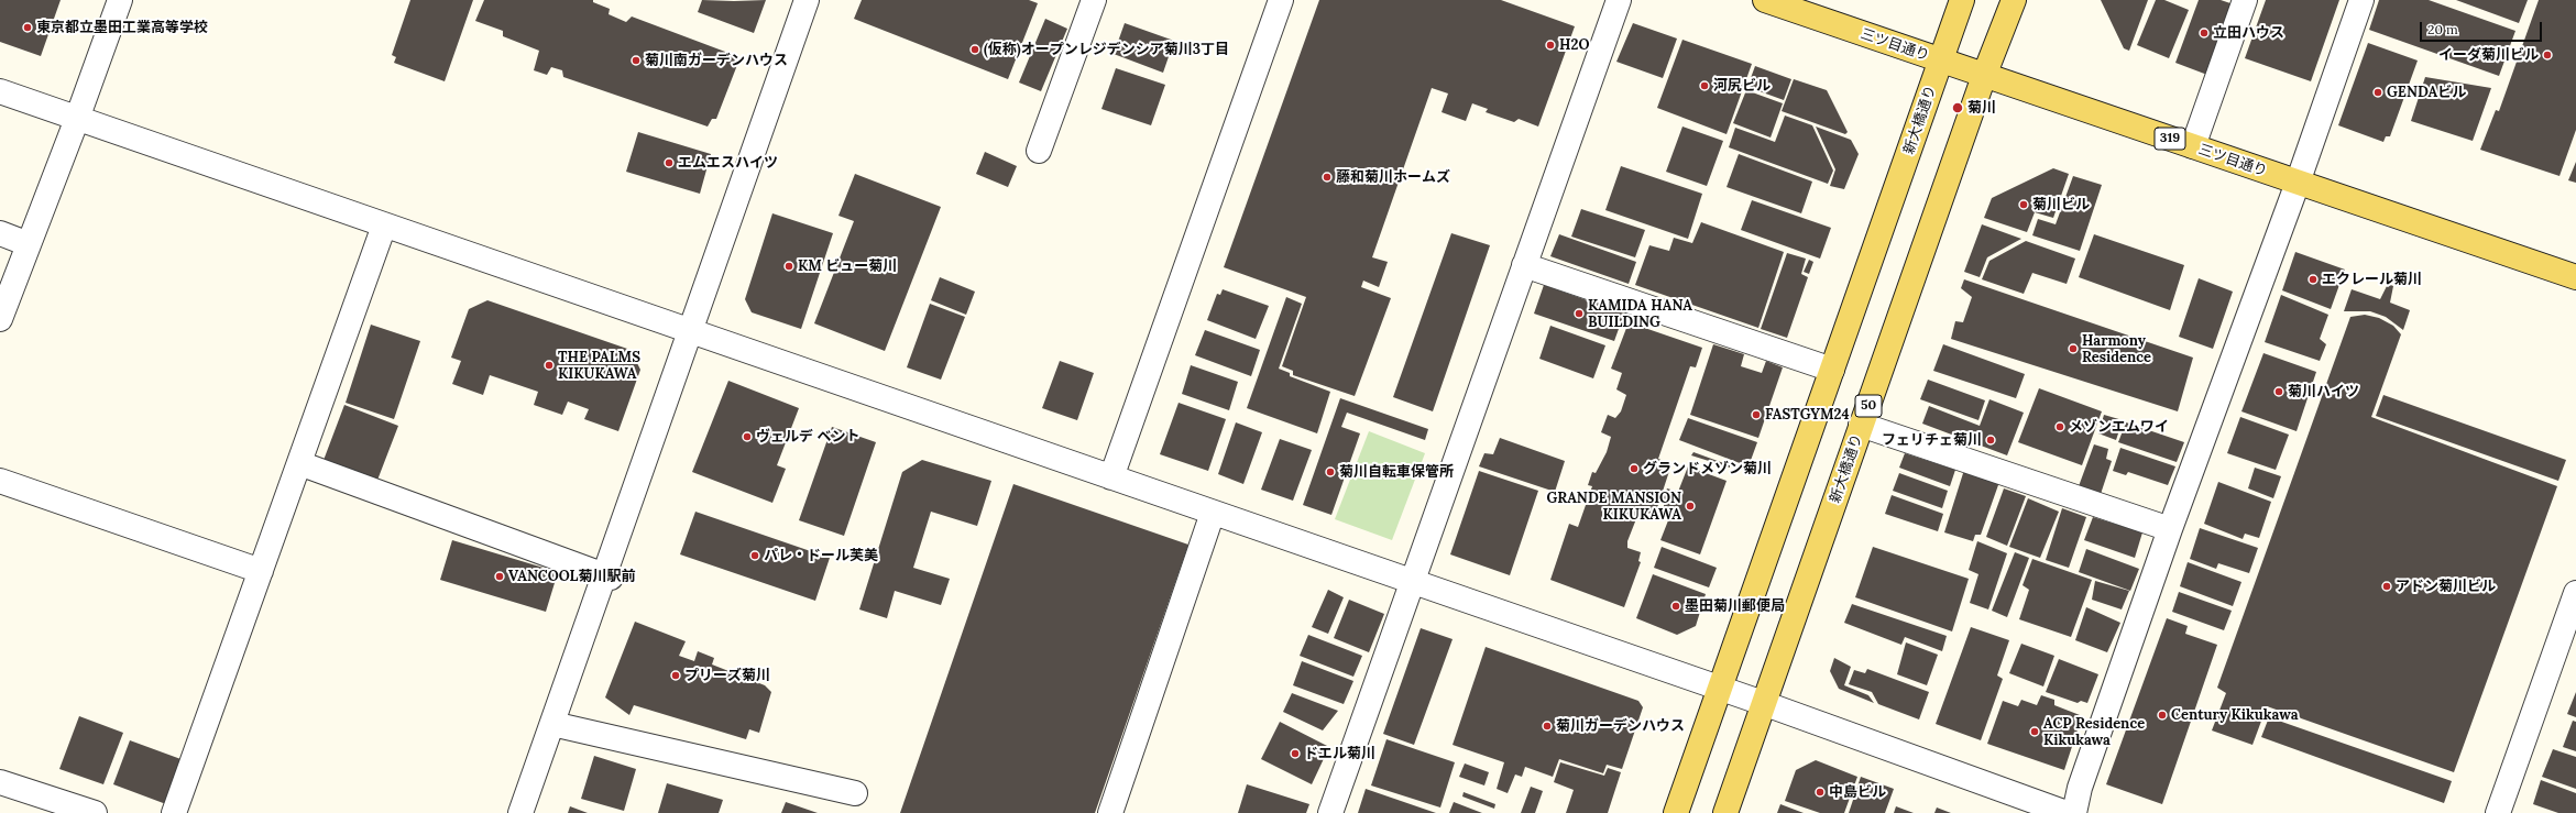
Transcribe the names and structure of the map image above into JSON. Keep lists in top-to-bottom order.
{
  "streets": {
    "main road": [
      "三ツ目通り",
      "新大橋通り",
      "319",
      "50"
    ]
  },
  "crossings": [
    ["三ツ目通り", "新大橋通り"]
  ],
  "places": [
    "東京都立墨田工業高等学校",
    "立田ハウス",
    "H2O",
    "(仮称)オープンレジデンシア菊川3丁目",
    "イーダ菊川ビル",
    "菊川南ガーデンハウス",
    "河尻ビル",
    "GENDAビル",
    "菊川",
    "エムエスハイツ",
    "藤和菊川ホームズ",
    "菊川ビル",
    "KM ビュー菊川",
    "エクレール菊川",
    "KAMIDA HANA BUILDING",
    "Harmony Residence",
    "THE PALMS KIKUKAWA",
    "菊川ハイツ",
    "FASTGYM24",
    "メゾンエムワイ",
    "ヴェルデ ベント",
    "フェリチェ菊川",
    "グランドメゾン菊川",
    "菊川自転車保管所",
    "GRANDE MANSION KIKUKAWA",
    "パレ・ドール芙美",
    "VANCOOL菊川駅前",
    "アドン菊川ビル",
    "墨田菊川郵便局",
    "プリーズ菊川",
    "Century Kikukawa",
    "菊川ガーデンハウス",
    "ACP Residence Kikukawa",
    "ドエル菊川",
    "中島ビル"
  ],
  "scale_bar": "20 m"
}
